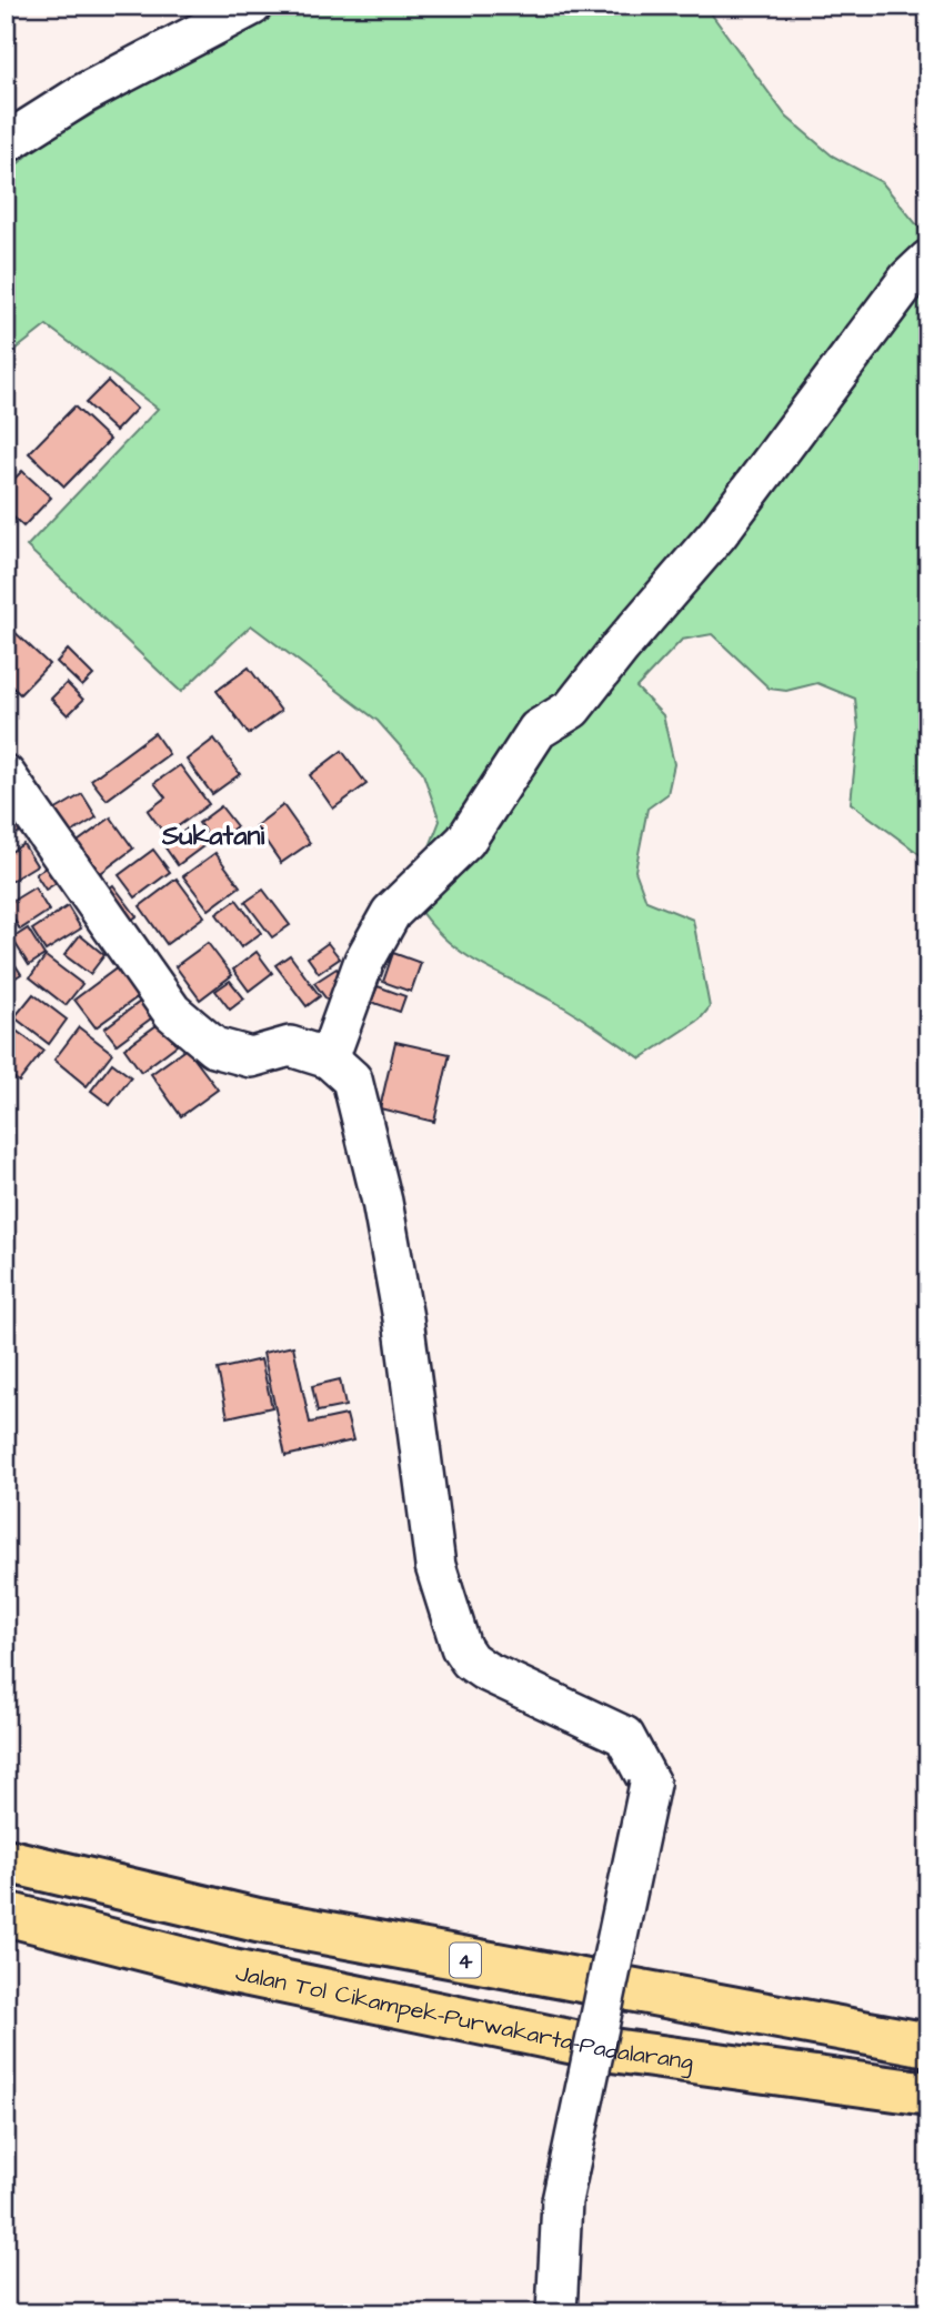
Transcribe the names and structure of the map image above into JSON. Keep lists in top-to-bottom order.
{
  "streets": {
    "highway": ["4", "Jalan Tol Cikampek–Purwakarta–Padalarang"]
  },
  "districts": ["Sukatani"]
}
